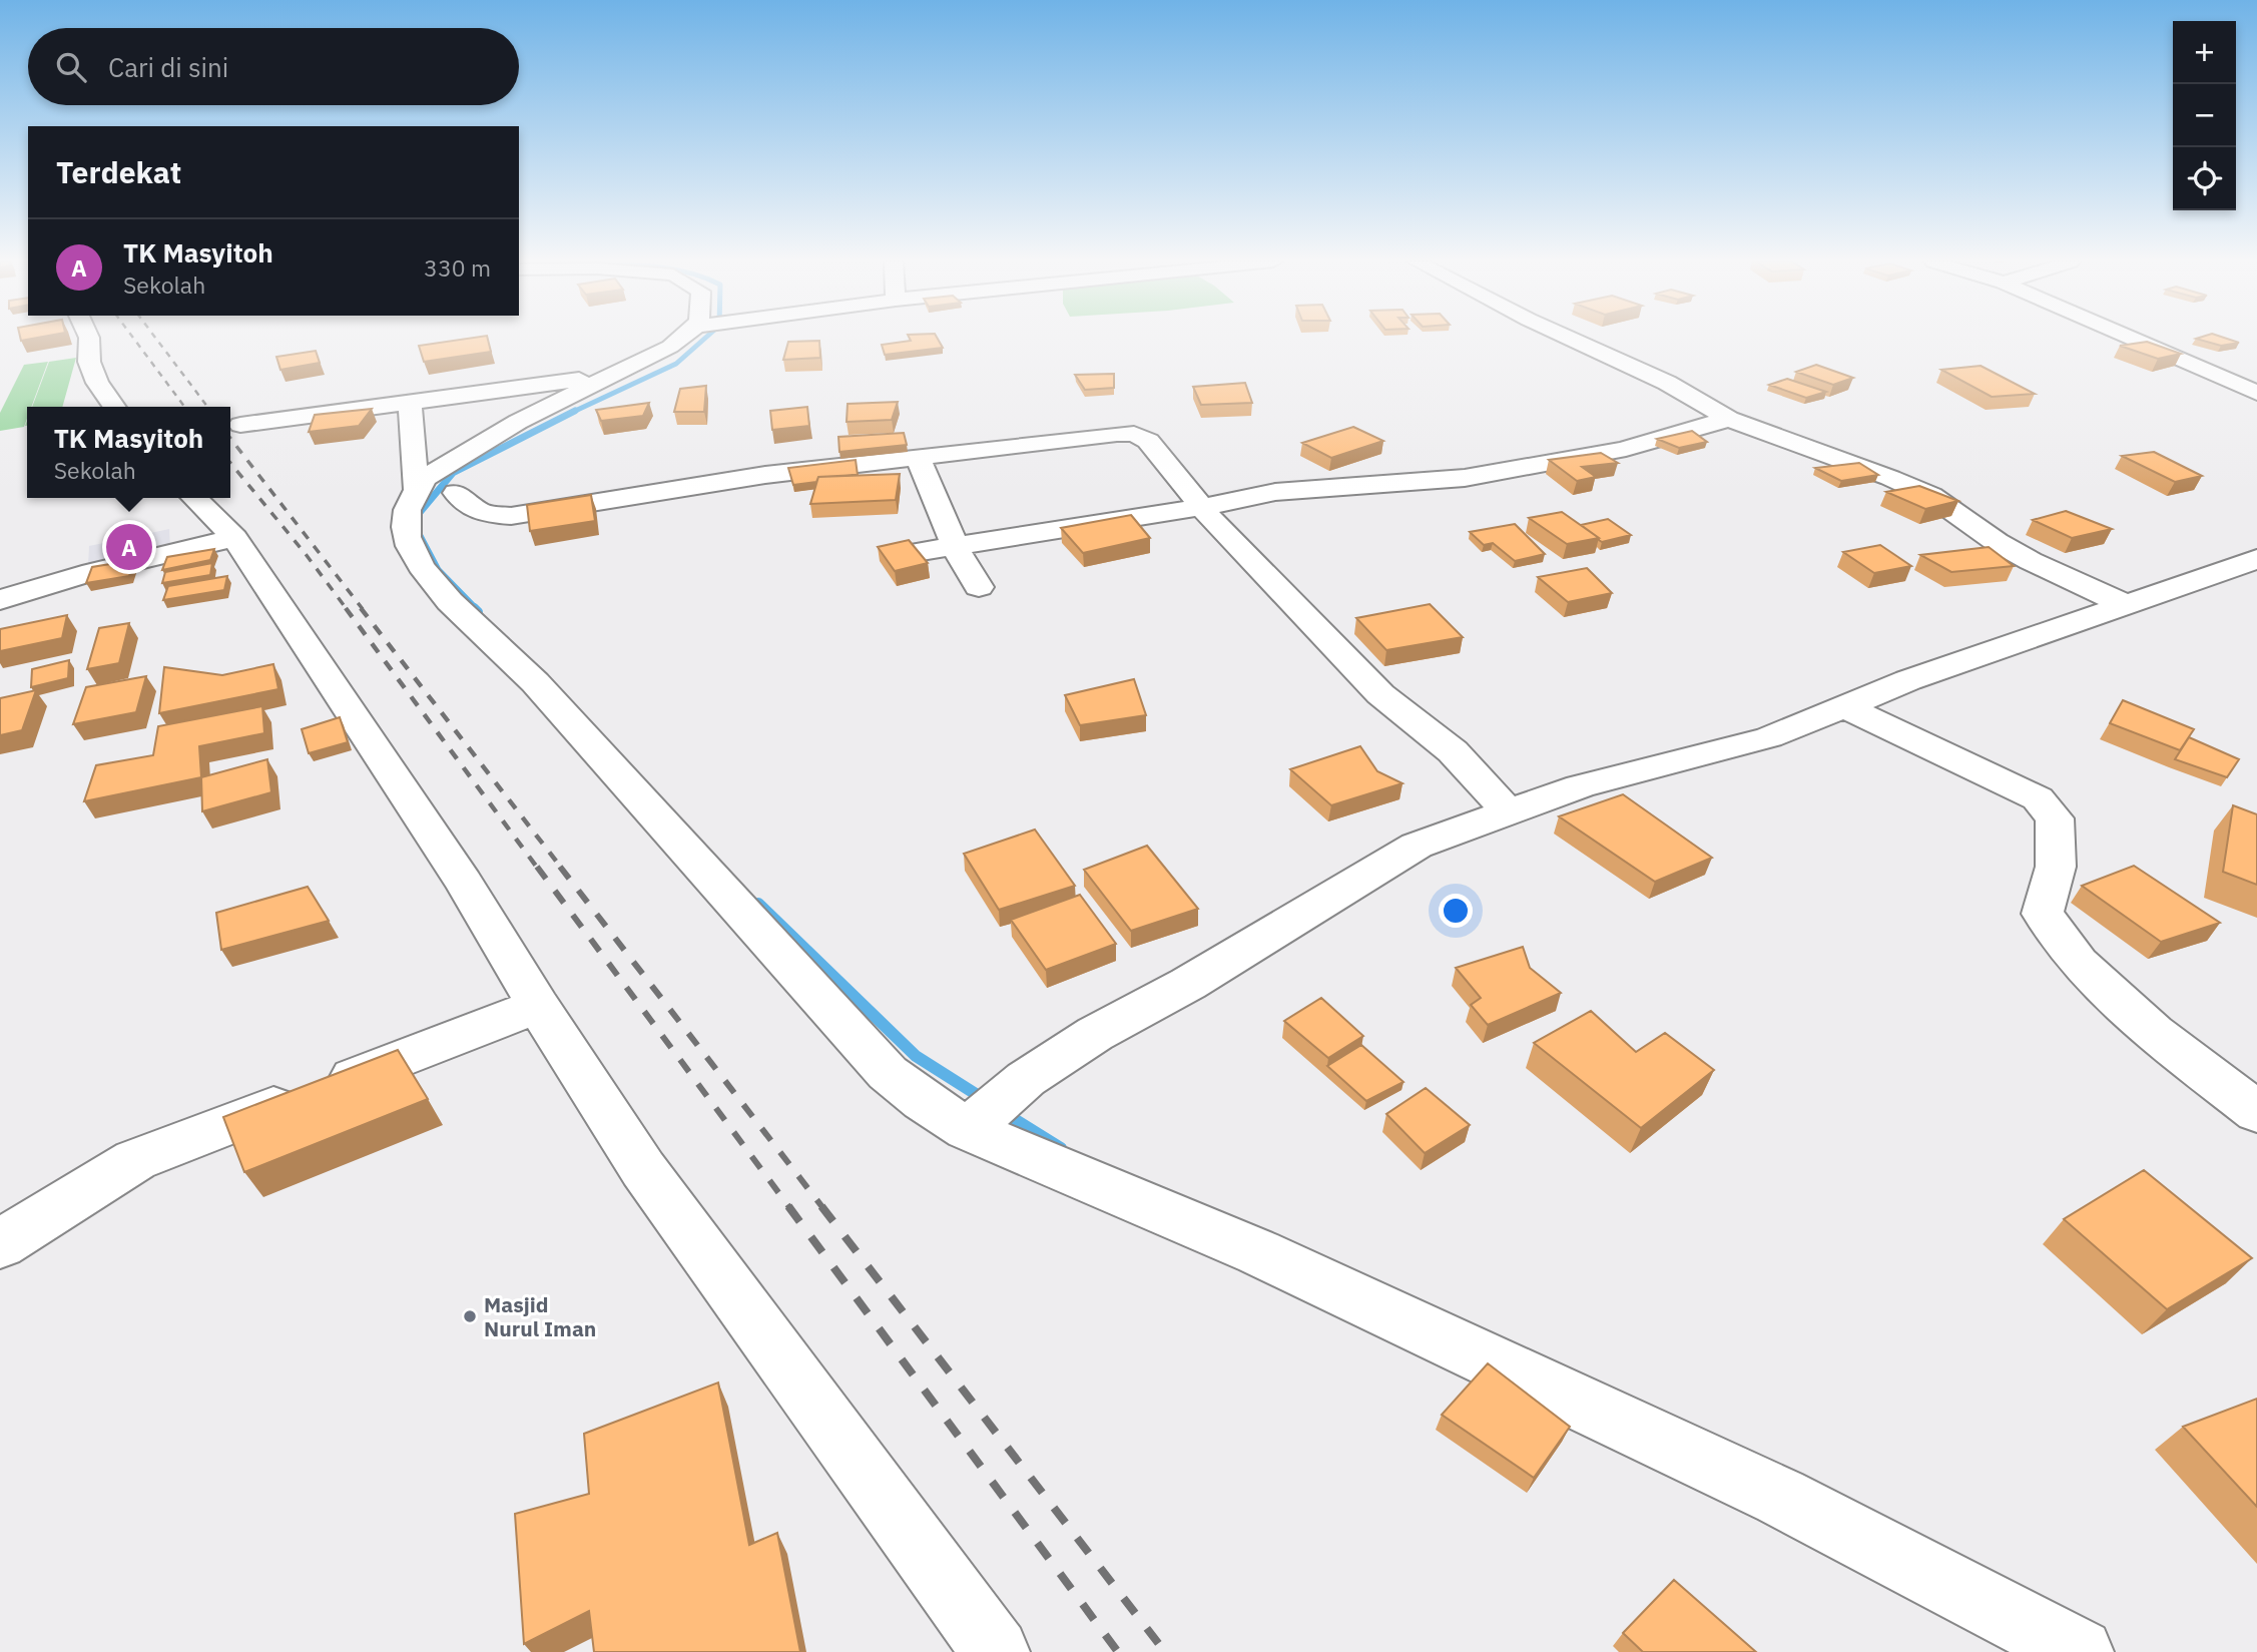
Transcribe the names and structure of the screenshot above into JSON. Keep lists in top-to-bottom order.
{
  "places": ["Masjid Nurul Iman"],
  "page": {
    "map_buttons": ["+", "−"],
    "search": "Cari di sini",
    "heading": "Terdekat",
    "list": [
      {
        "mark": "A",
        "name": "TK Masyitoh",
        "note": "Sekolah",
        "value": "330 m"
      }
    ],
    "popup": ["TK Masyitoh", "Sekolah"],
    "pins": "A"
  }
}
